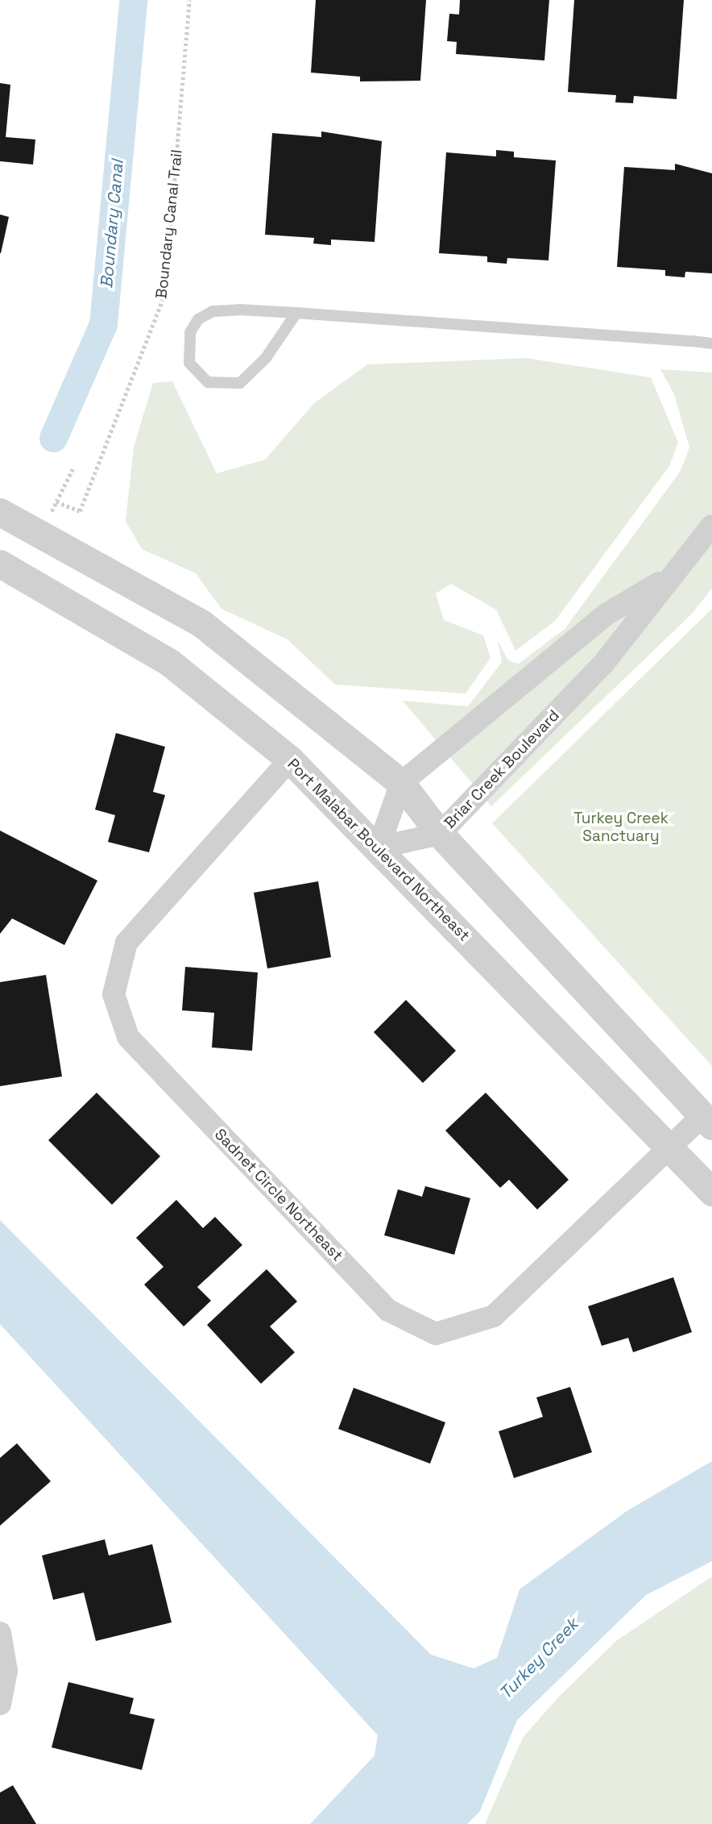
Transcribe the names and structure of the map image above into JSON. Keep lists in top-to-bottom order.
{
  "streets": {
    "street": ["Briar Creek Boulevard", "Port Malabar Boulevard Northeast", "Sadnet Circle Northeast"],
    "path": ["Boundary Canal Trail"]
  },
  "crossings": [
    ["Briar Creek Boulevard", "Port Malabar Boulevard Northeast"],
    ["Port Malabar Boulevard Northeast", "Sadnet Circle Northeast"]
  ],
  "water": ["Boundary Canal", "Turkey Creek"],
  "parks": ["Turkey Creek Sanctuary"]
}
